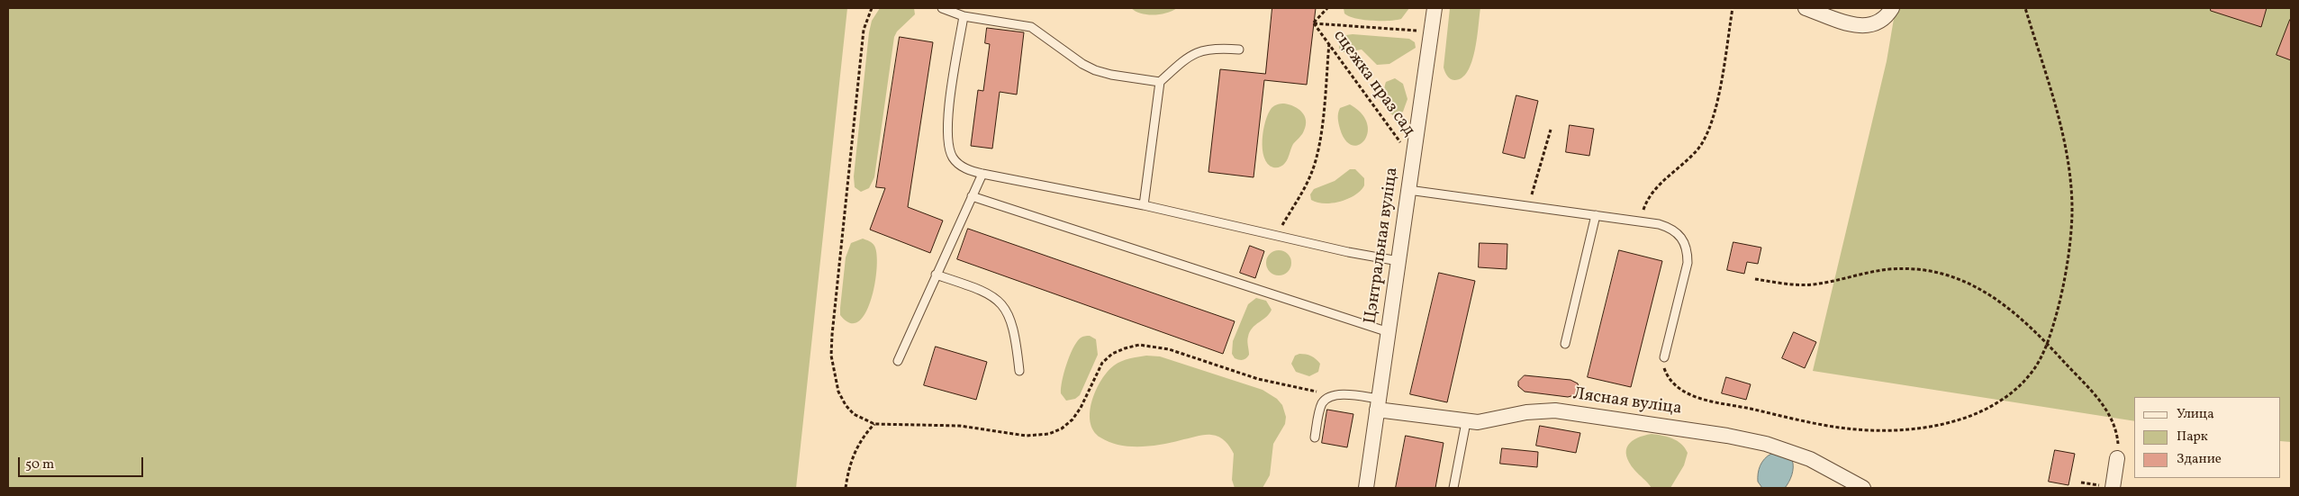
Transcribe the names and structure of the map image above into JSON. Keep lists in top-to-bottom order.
{
  "streets": {
    "street": ["Цэнтральная вуліца", "Лясная вуліца"],
    "path": ["сцежка праз сад"]
  },
  "crossings": [
    ["сцежка праз сад", "Цэнтральная вуліца"],
    ["Цэнтральная вуліца", "Лясная вуліца"]
  ],
  "legend": ["Улица", "Парк", "Здание"],
  "scale_bar": "50 m"
}
